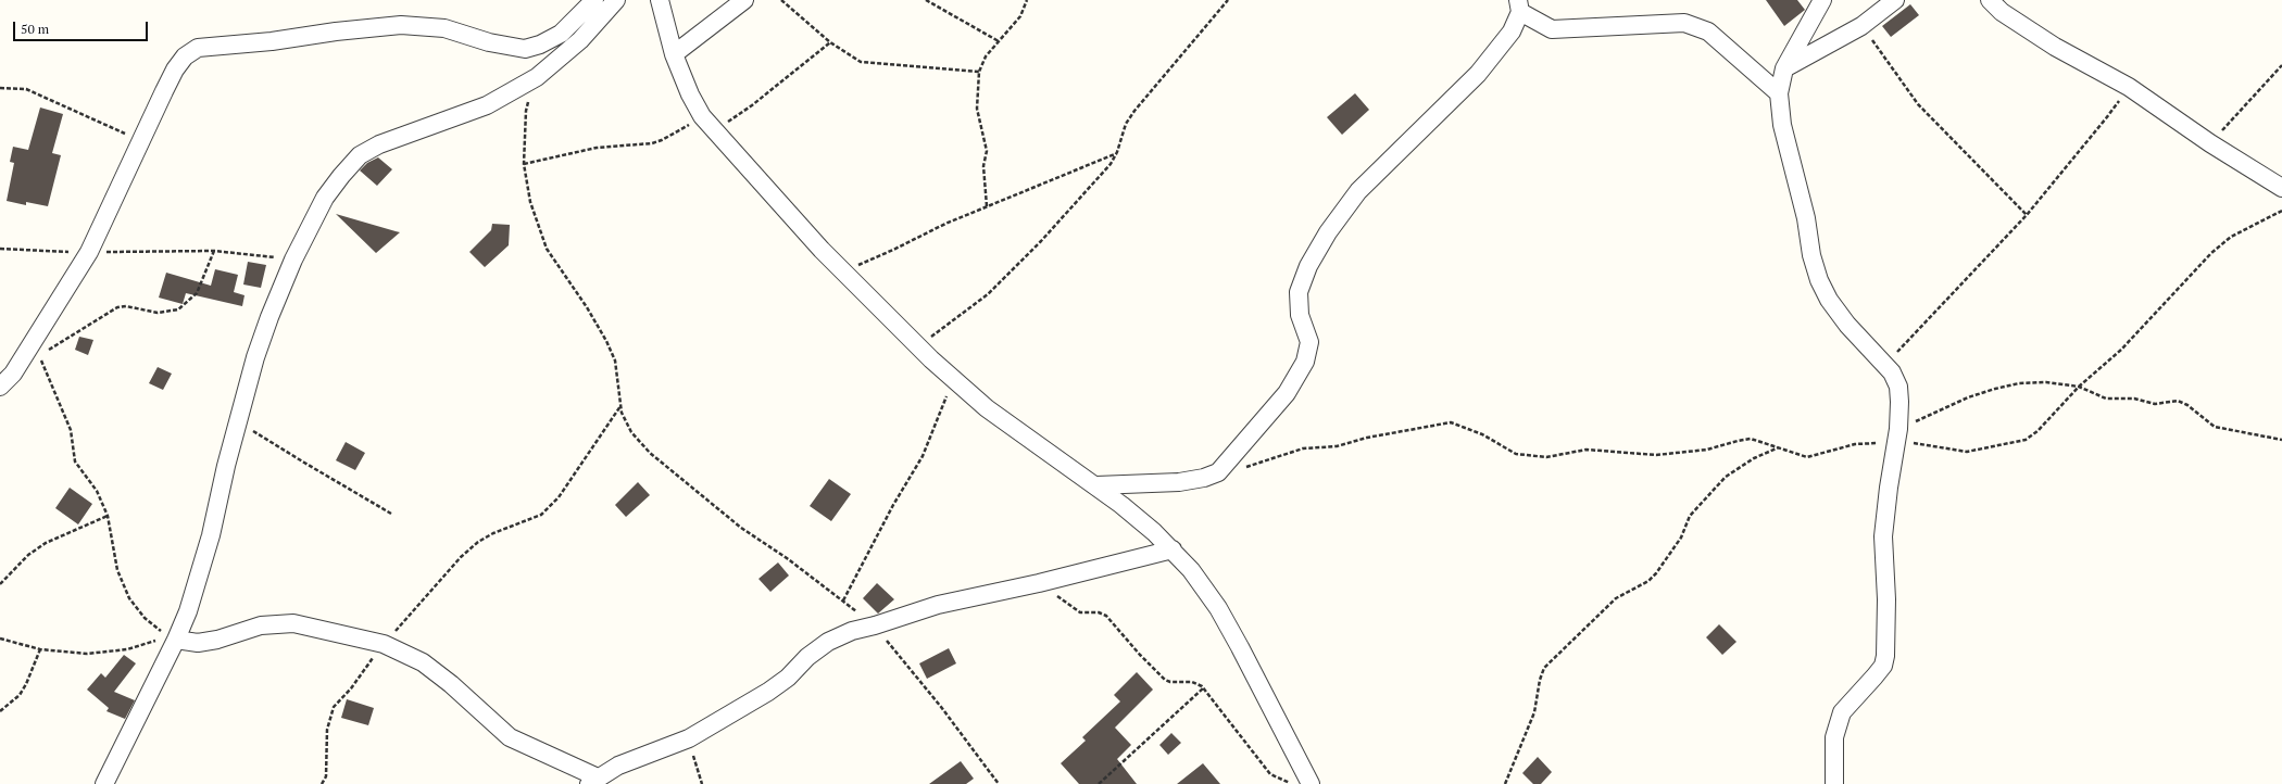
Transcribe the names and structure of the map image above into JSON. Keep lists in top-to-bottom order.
{
  "scale_bar": "50 m"
}
